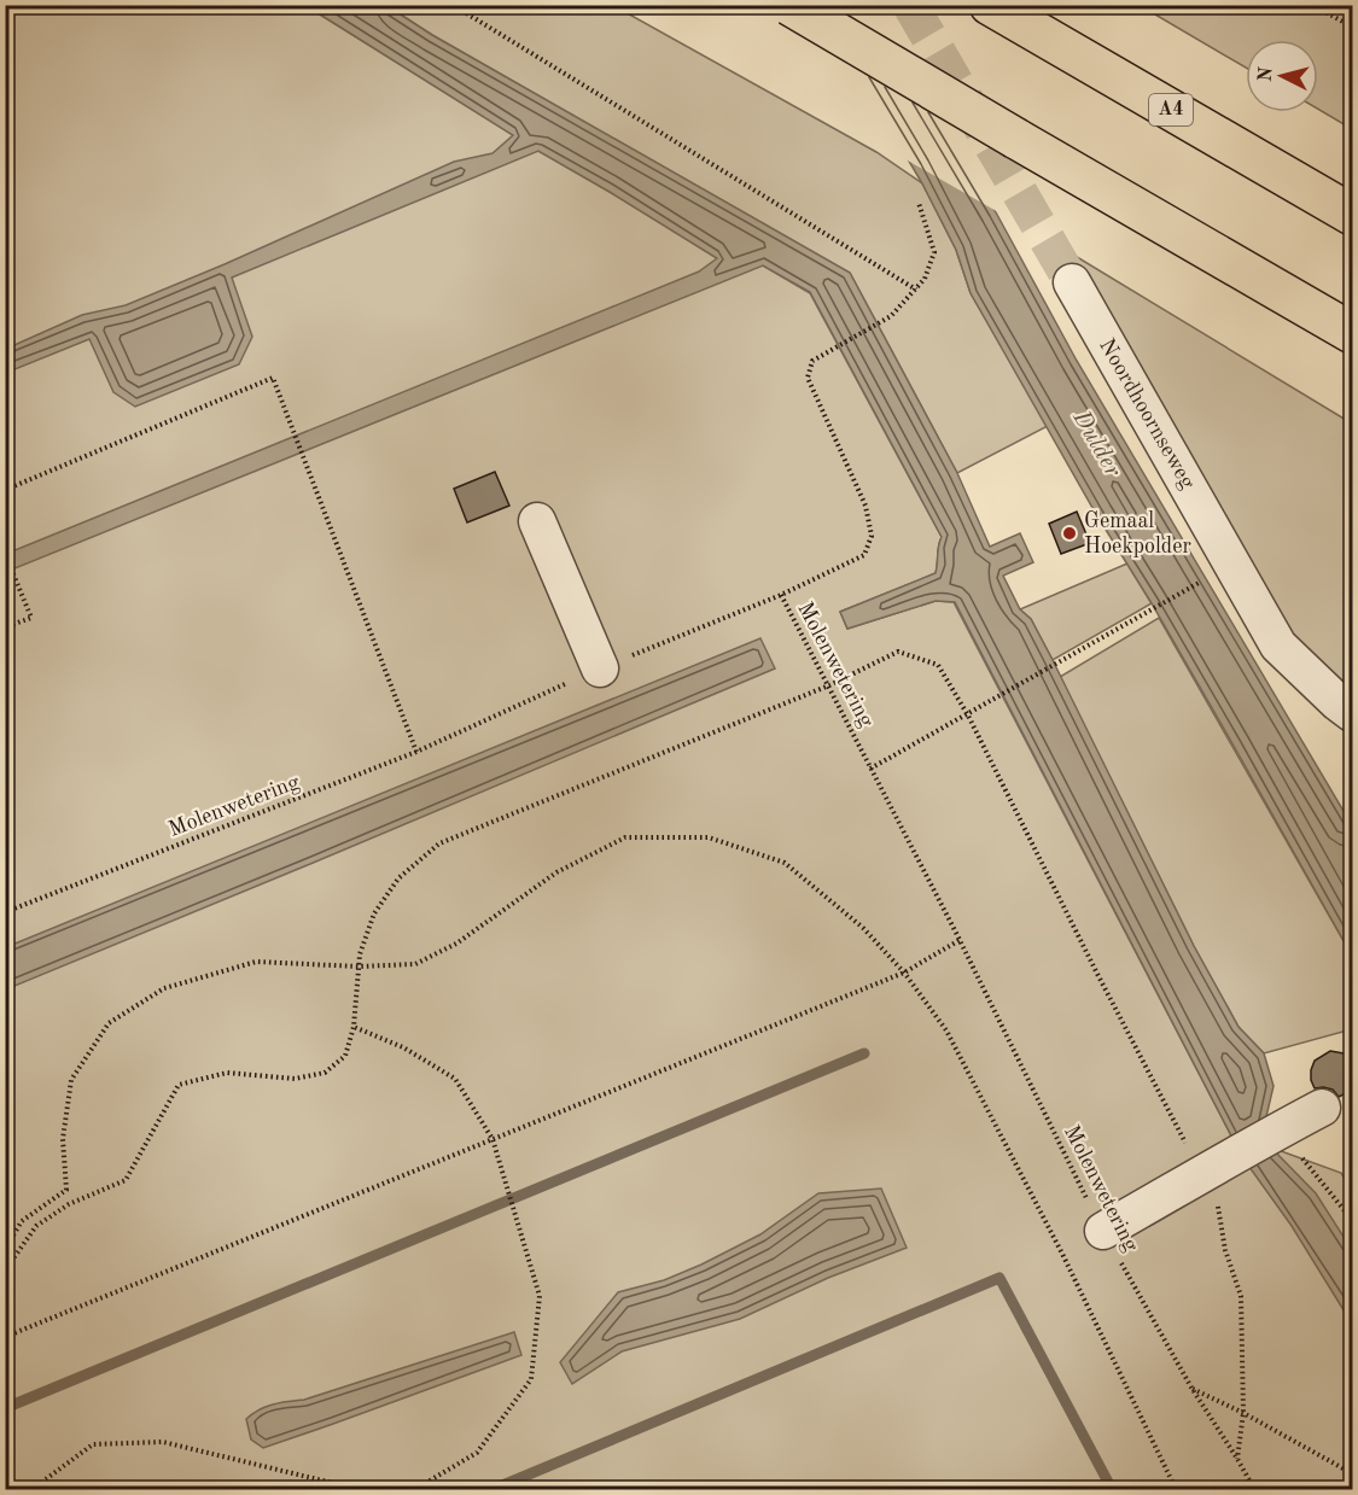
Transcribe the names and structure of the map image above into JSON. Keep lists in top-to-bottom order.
{
  "streets": {
    "highway": ["A4"],
    "street": ["Noordhoornseweg"],
    "path": ["Molenwetering"]
  },
  "water": ["Dulder"],
  "places": ["Gemaal Hoekpolder"],
  "north": "left"
}
